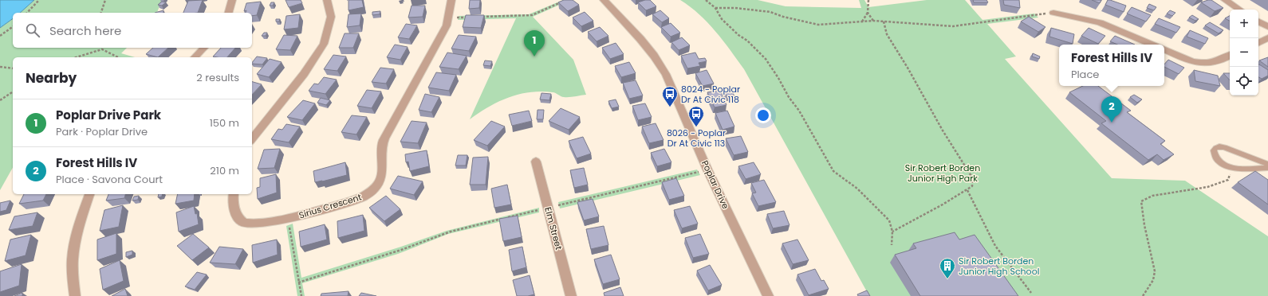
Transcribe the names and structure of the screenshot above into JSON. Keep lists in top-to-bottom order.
{
  "streets": {
    "street": ["Poplar Drive", "Sirius Crescent", "Elm Street"]
  },
  "parks": ["Sir Robert Borden Junior High Park"],
  "places": {
    "bus stop": ["8024 - Poplar Dr At Civic 118", "8026 - Poplar Dr At Civic 113"],
    "building": ["Sir Robert Borden Junior High School"]
  },
  "page": {
    "map_buttons": ["+", "−"],
    "search": "Search here",
    "pins": ["1", "2"],
    "popup": ["Forest Hills IV", "Place"],
    "heading": ["Nearby", "2 results"],
    "list": [
      {
        "mark": "1",
        "name": "Poplar Drive Park",
        "note": "Park · Poplar Drive",
        "value": "150 m"
      },
      {
        "mark": "2",
        "name": "Forest Hills IV",
        "note": "Place · Savona Court",
        "value": "210 m"
      }
    ]
  }
}
